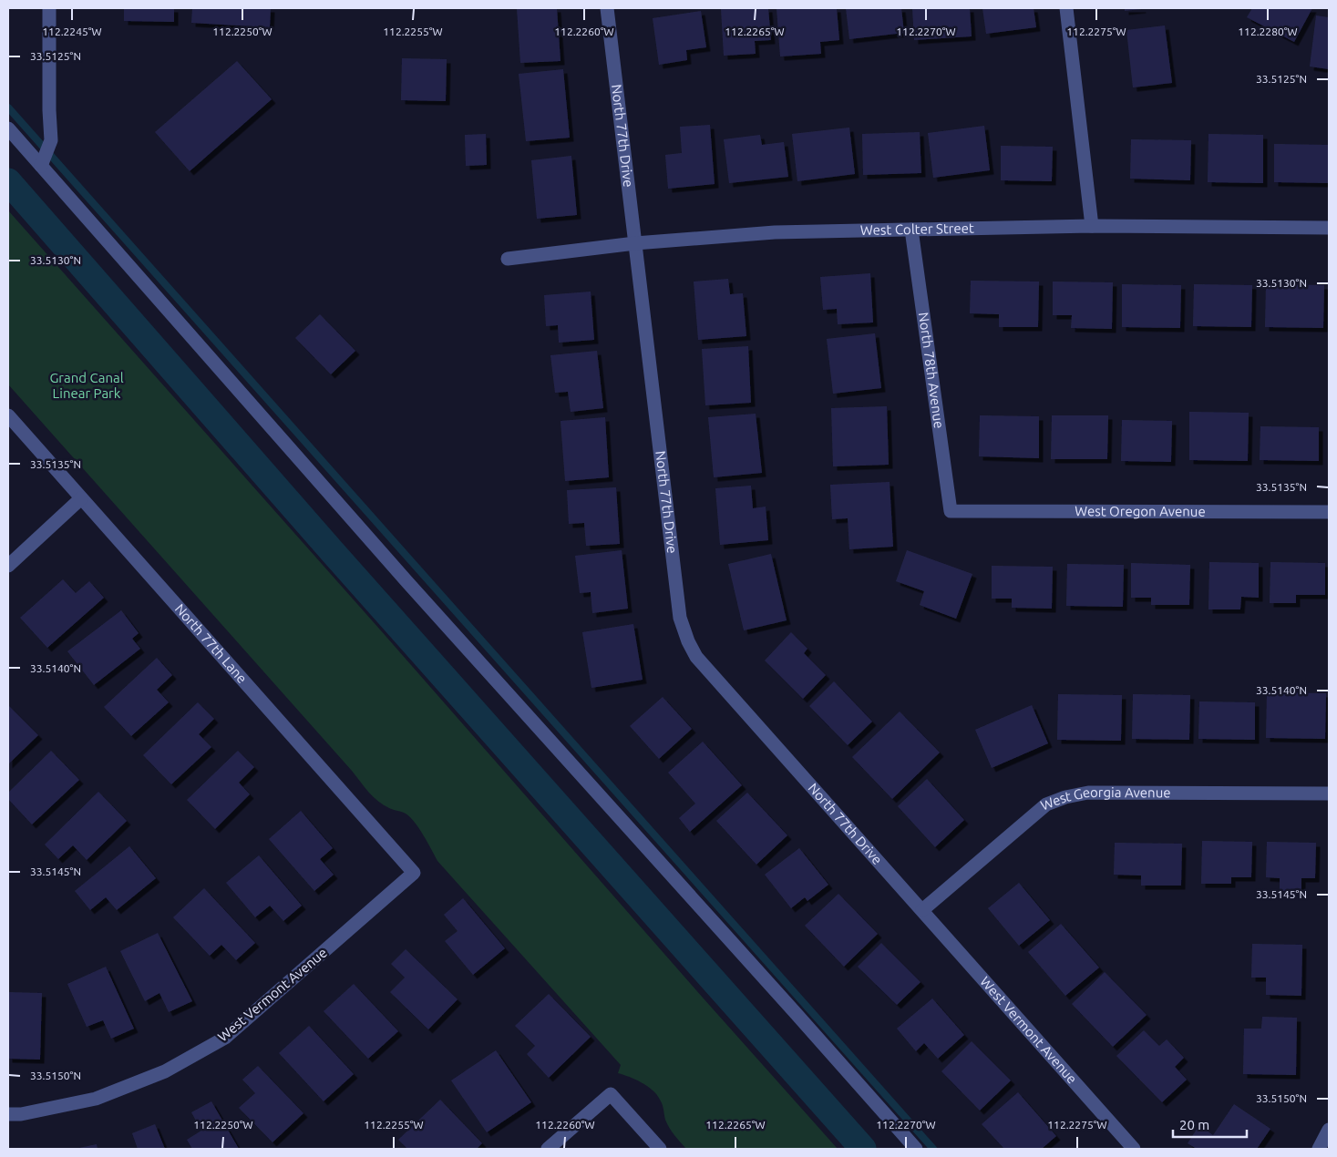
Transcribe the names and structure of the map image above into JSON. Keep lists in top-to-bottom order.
{
  "streets": {
    "street": [
      "North 77th Drive",
      "West Colter Street",
      "North 78th Avenue",
      "West Oregon Avenue",
      "North 77th Lane",
      "West Georgia Avenue",
      "West Vermont Avenue"
    ]
  },
  "crossings": [
    ["North 77th Drive", "West Colter Street"],
    ["North 77th Drive", "West Georgia Avenue"],
    ["North 77th Drive", "West Vermont Avenue"],
    ["West Colter Street", "North 78th Avenue"],
    ["North 78th Avenue", "West Oregon Avenue"],
    ["North 77th Lane", "West Vermont Avenue"],
    ["West Georgia Avenue", "West Vermont Avenue"]
  ],
  "parks": ["Grand Canal Linear Park"],
  "scale_bar": "20 m",
  "coordinates": [
    "112.2245°W",
    "112.2250°W",
    "112.2255°W",
    "112.2260°W",
    "112.2265°W",
    "112.2270°W",
    "112.2275°W",
    "112.2280°W",
    "33.5125°N",
    "33.5130°N",
    "33.5135°N",
    "33.5140°N",
    "33.5145°N",
    "33.5150°N"
  ]
}
